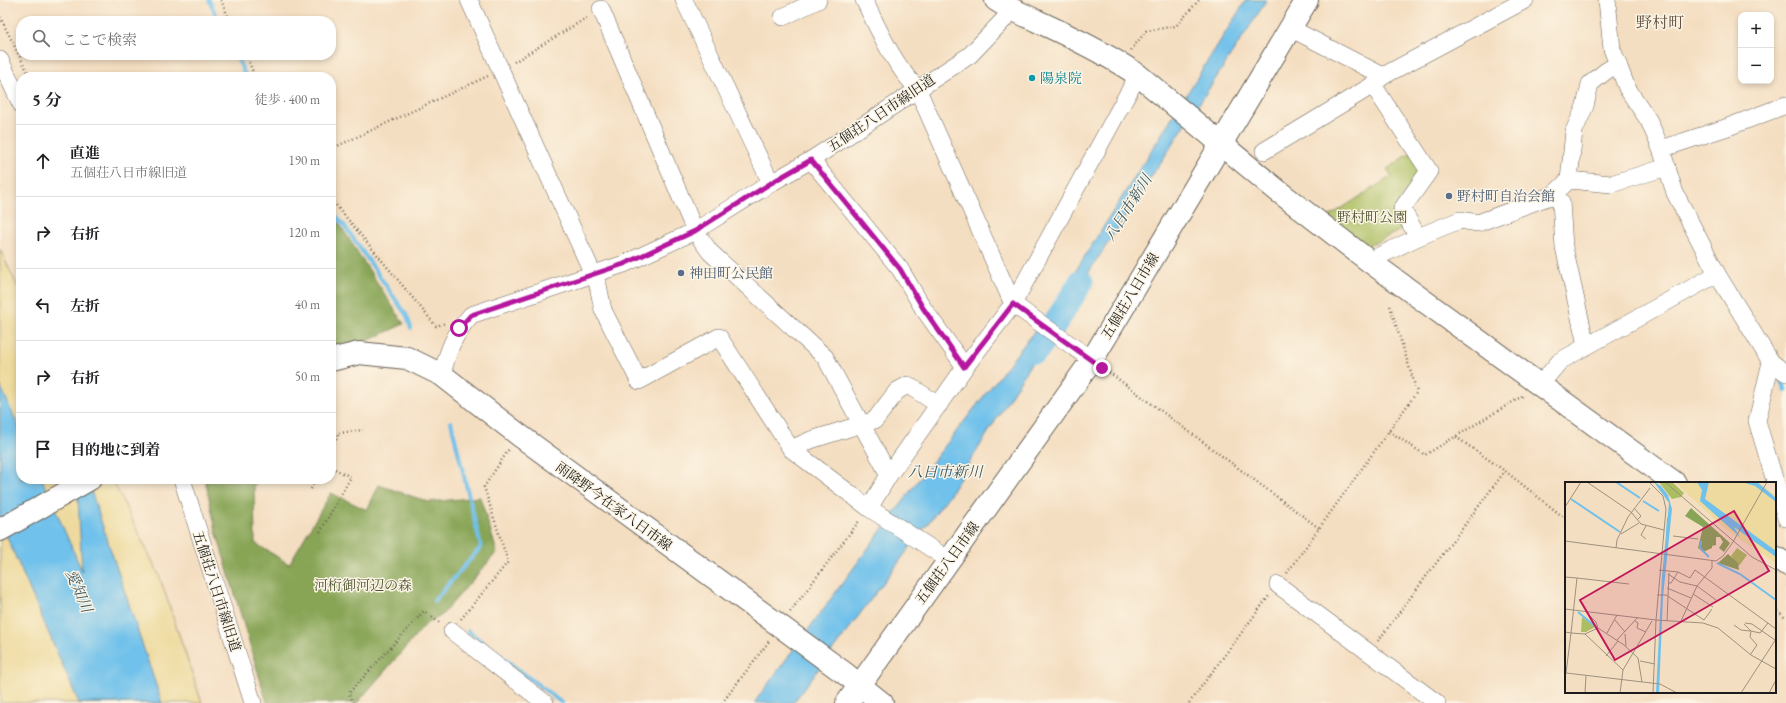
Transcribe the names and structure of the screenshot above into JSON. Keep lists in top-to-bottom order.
{
  "streets": {
    "main road": ["五個荘八日市線", "雨降野今在家八日市線"],
    "street": ["五個荘八日市線旧道"]
  },
  "crossings": [
    ["五個荘八日市線旧道", "雨降野今在家八日市線"],
    ["五個荘八日市線", "雨降野今在家八日市線"]
  ],
  "districts": ["野村町"],
  "water": ["八日市新川", "愛知川"],
  "parks": ["野村町公園", "河桁御河辺の森"],
  "places": ["陽泉院", "野村町自治会館", "神田町公民館"],
  "page": {
    "map_buttons": ["+", "−"],
    "search": "ここで検索",
    "heading": ["5 分", "徒歩 · 400 m"],
    "list": [
      ["直進", "五個荘八日市線旧道", "190 m"],
      ["右折", "120 m"],
      ["左折", "40 m"],
      ["右折", "50 m"],
      "目的地に到着"
    ]
  }
}
